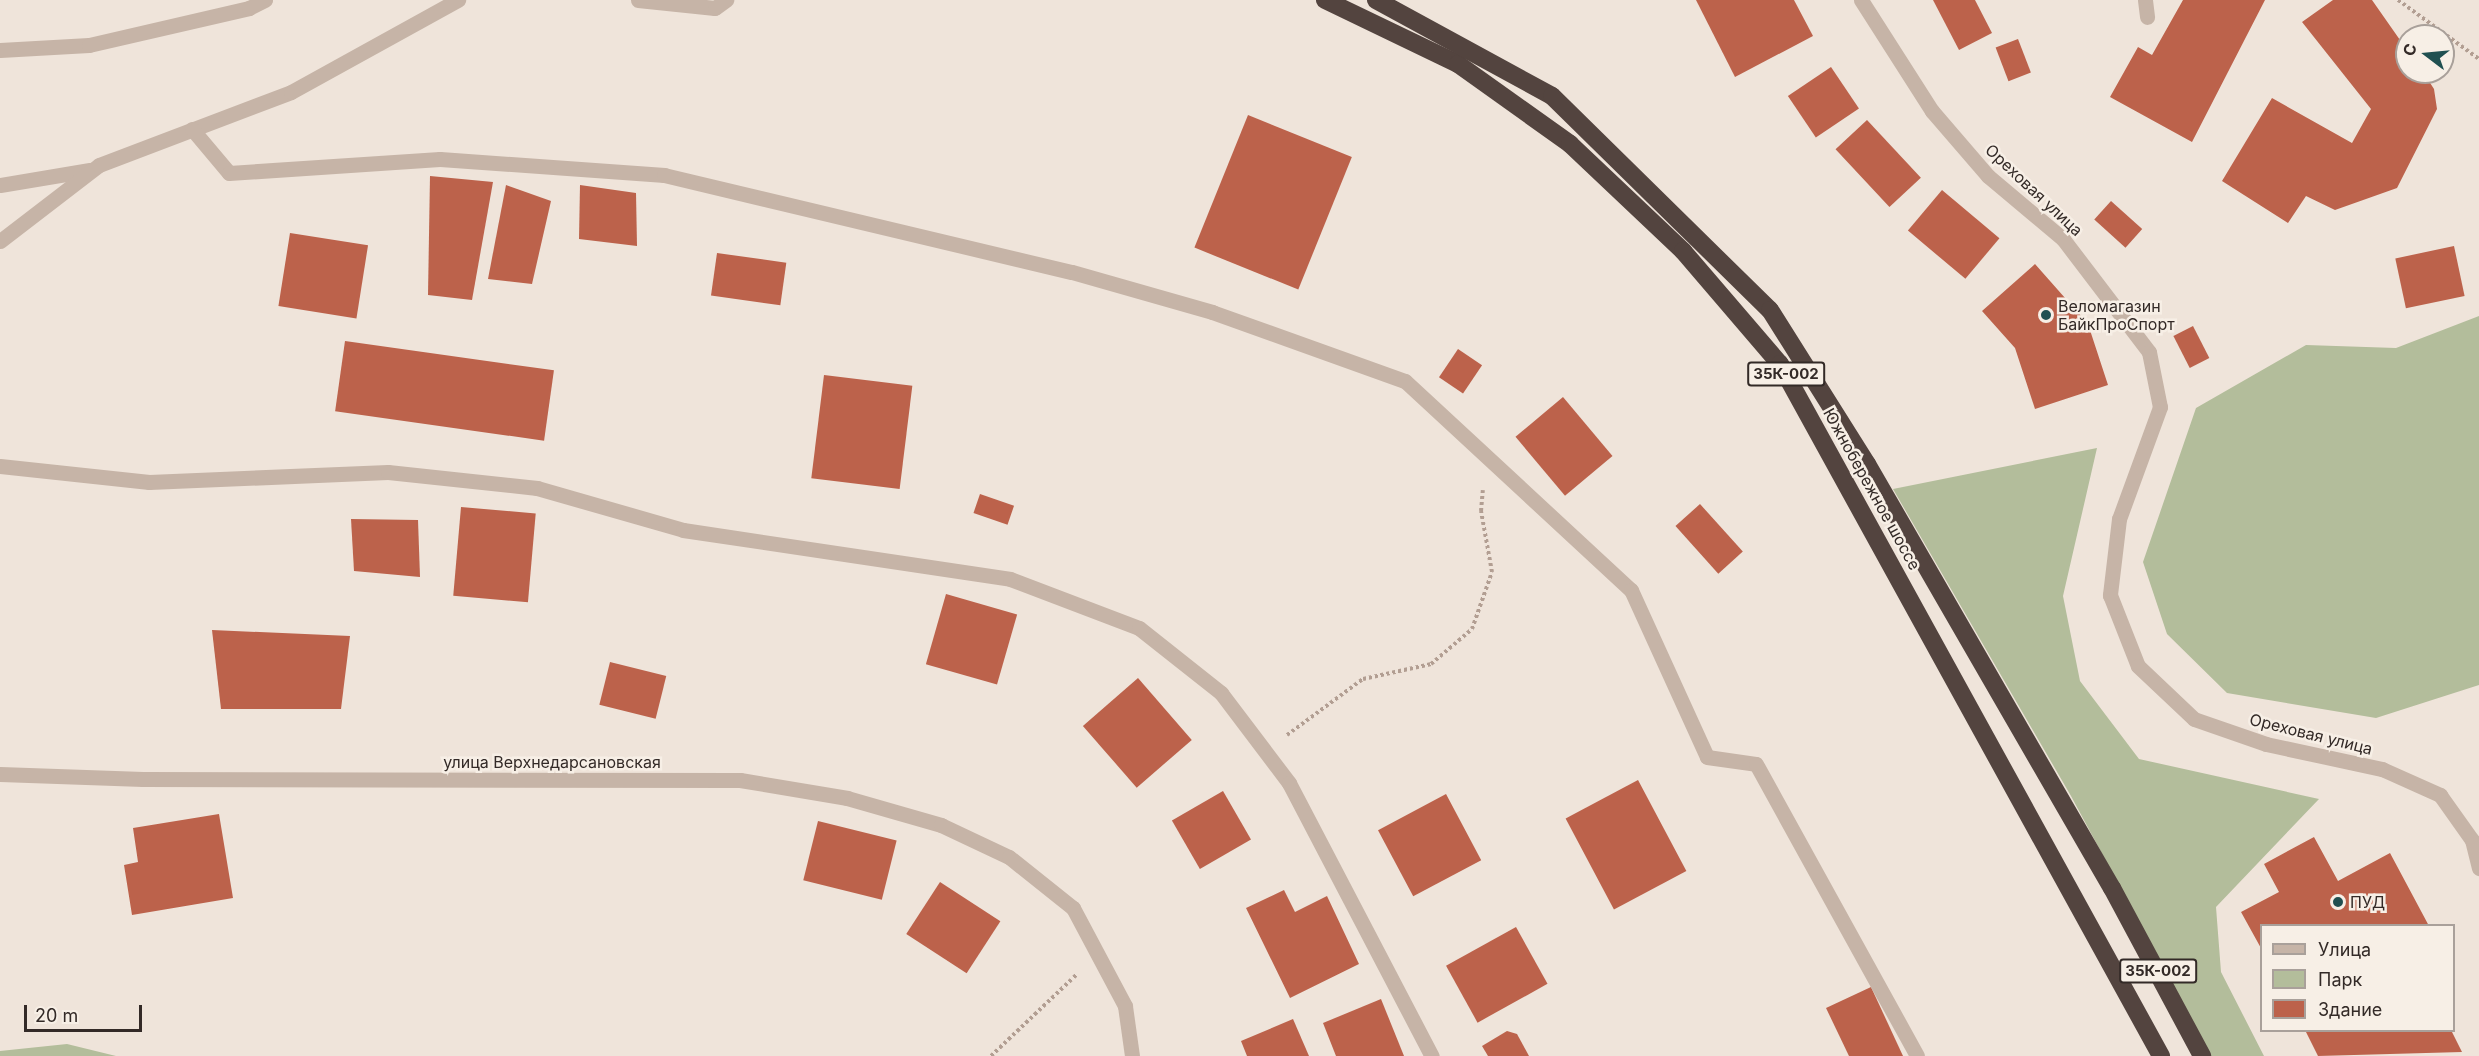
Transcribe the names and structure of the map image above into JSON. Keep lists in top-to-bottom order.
{
  "streets": {
    "highway": ["35К-002", "Южнобережное шоссе"],
    "street": ["Ореховая улица", "улица Верхнедарсановская"]
  },
  "places": ["Веломагазин БайкПроСпорт", "ПУД"],
  "legend": ["Улица", "Парк", "Здание"],
  "scale_bar": "20 m",
  "north": "left"
}
